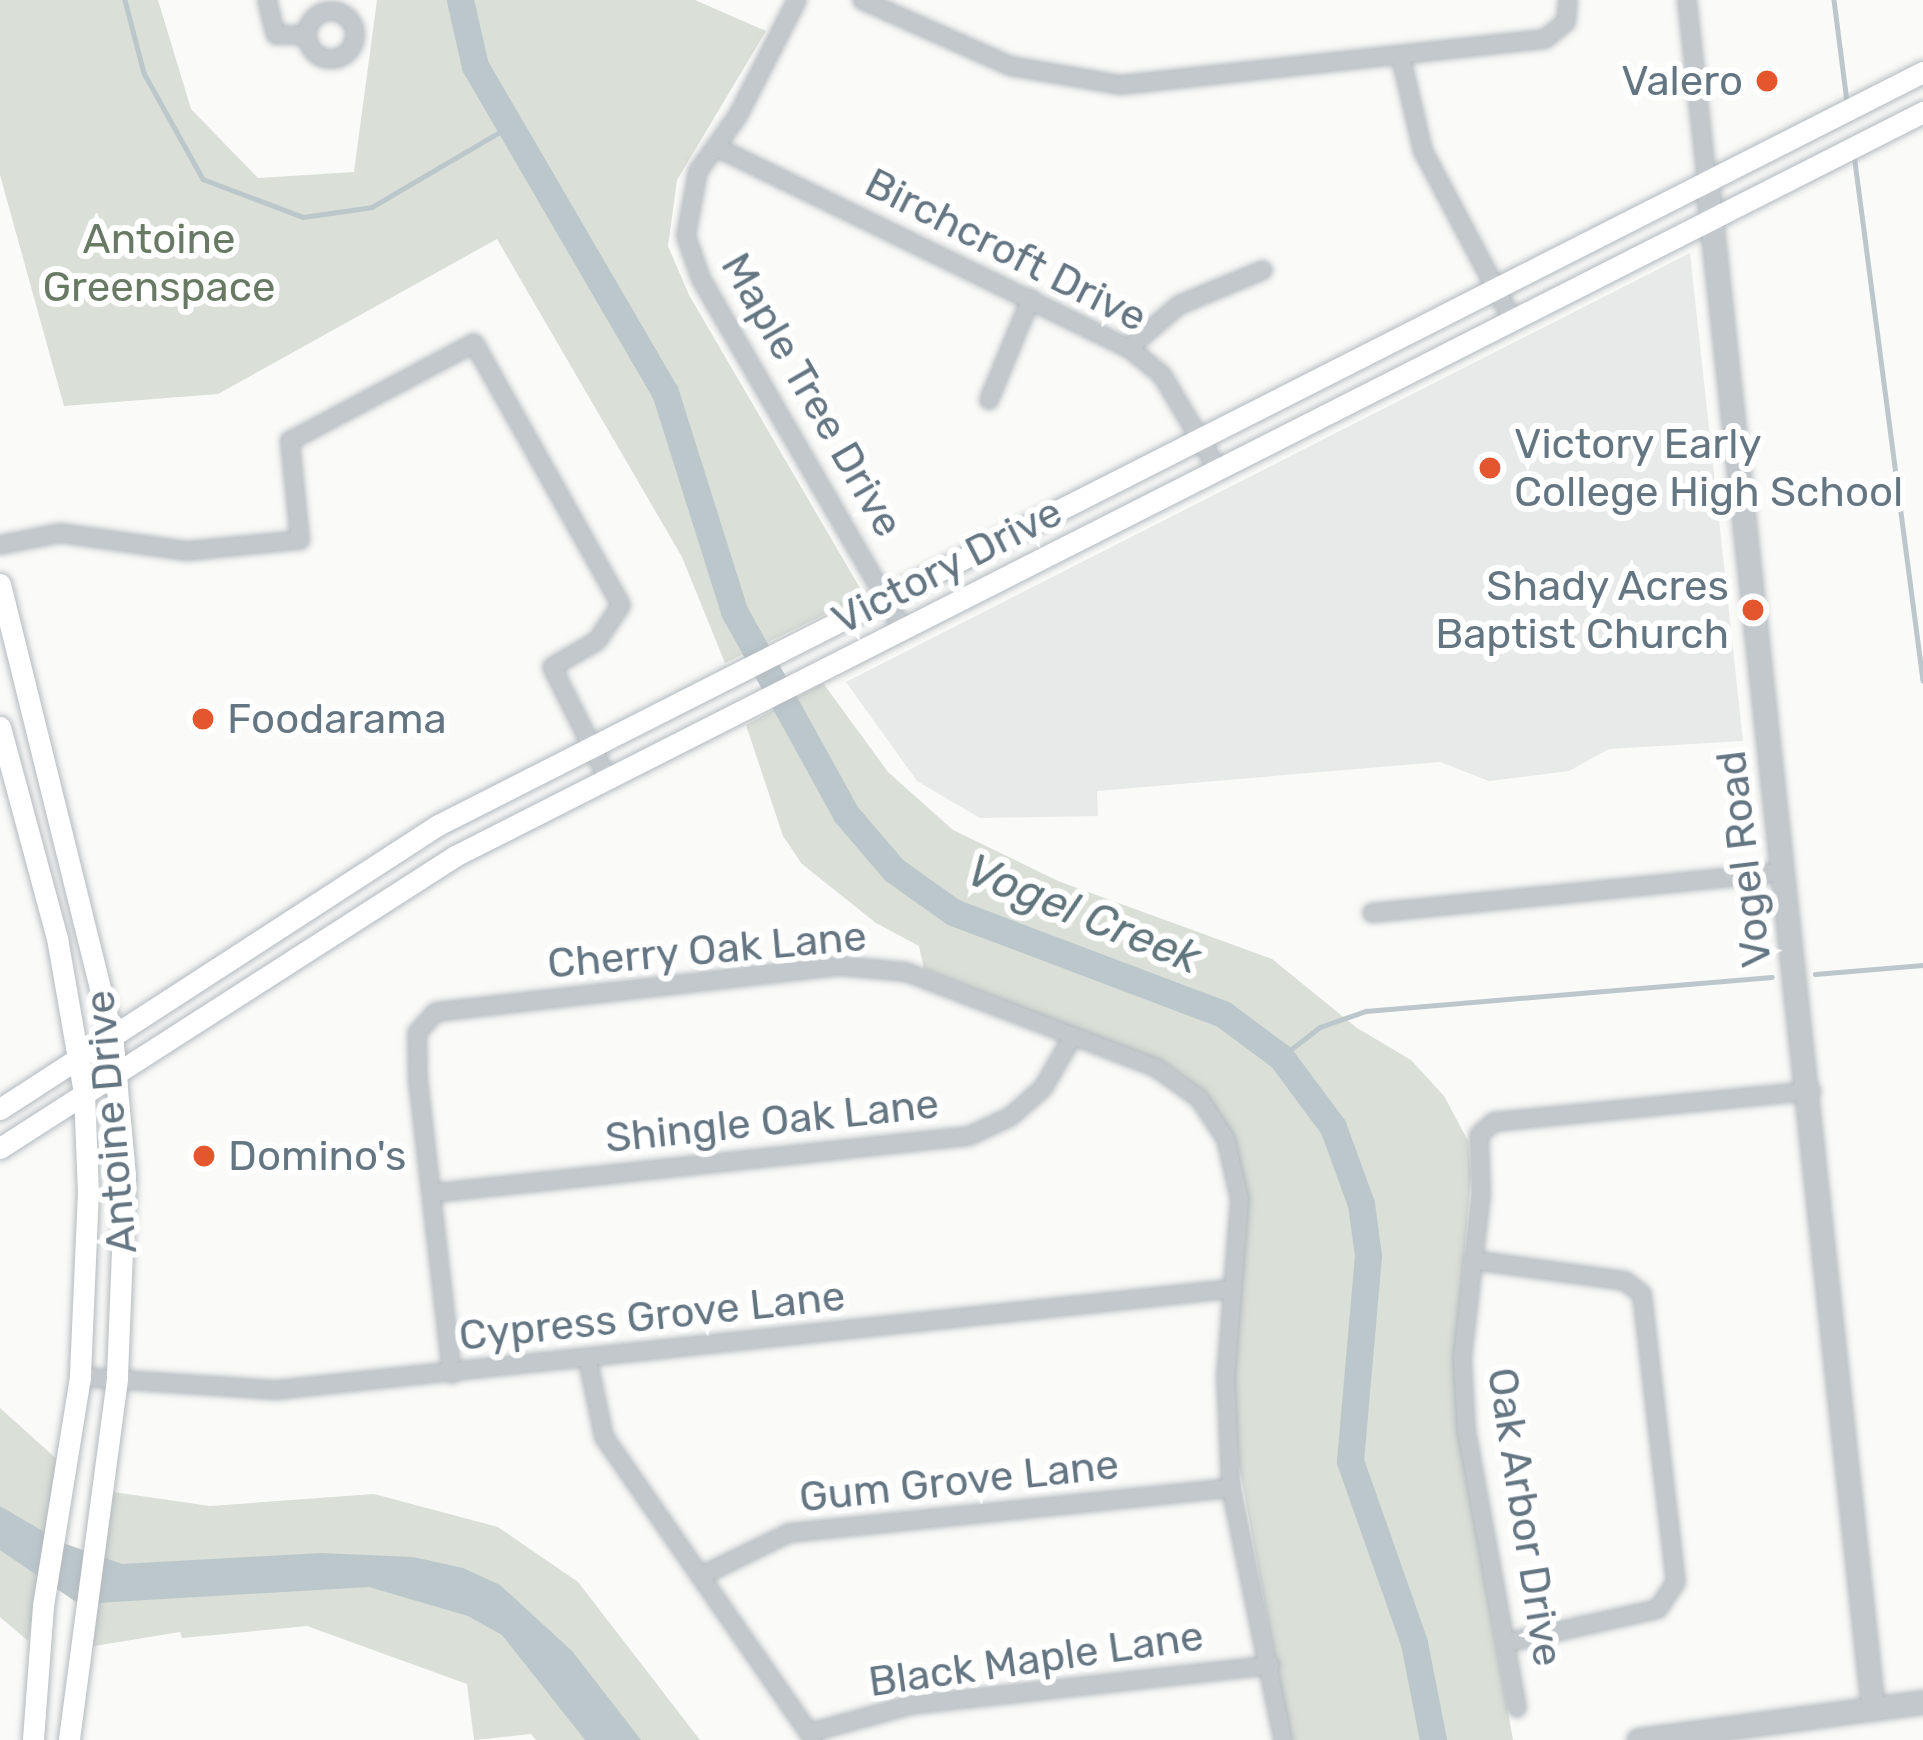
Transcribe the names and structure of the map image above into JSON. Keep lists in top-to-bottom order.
{
  "streets": {
    "main road": ["Victory Drive", "Antoine Drive"],
    "street": [
      "Birchcroft Drive",
      "Maple Tree Drive",
      "Vogel Road",
      "Cherry Oak Lane",
      "Shingle Oak Lane",
      "Cypress Grove Lane",
      "Gum Grove Lane",
      "Oak Arbor Drive",
      "Black Maple Lane"
    ]
  },
  "crossings": [
    ["Birchcroft Drive", "Maple Tree Drive"],
    ["Birchcroft Drive", "Victory Drive"],
    ["Maple Tree Drive", "Victory Drive"],
    ["Victory Drive", "Vogel Road"],
    ["Victory Drive", "Antoine Drive"],
    ["Vogel Road", "Oak Arbor Drive"],
    ["Cherry Oak Lane", "Shingle Oak Lane"],
    ["Cherry Oak Lane", "Cypress Grove Lane"],
    ["Cherry Oak Lane", "Gum Grove Lane"],
    ["Cherry Oak Lane", "Black Maple Lane"],
    ["Antoine Drive", "Cypress Grove Lane"]
  ],
  "water": ["Vogel Creek"],
  "parks": ["Antoine Greenspace"],
  "places": [
    "Valero",
    "Victory Early College High School",
    "Shady Acres Baptist Church",
    "Foodarama",
    "Domino's"
  ]
}
